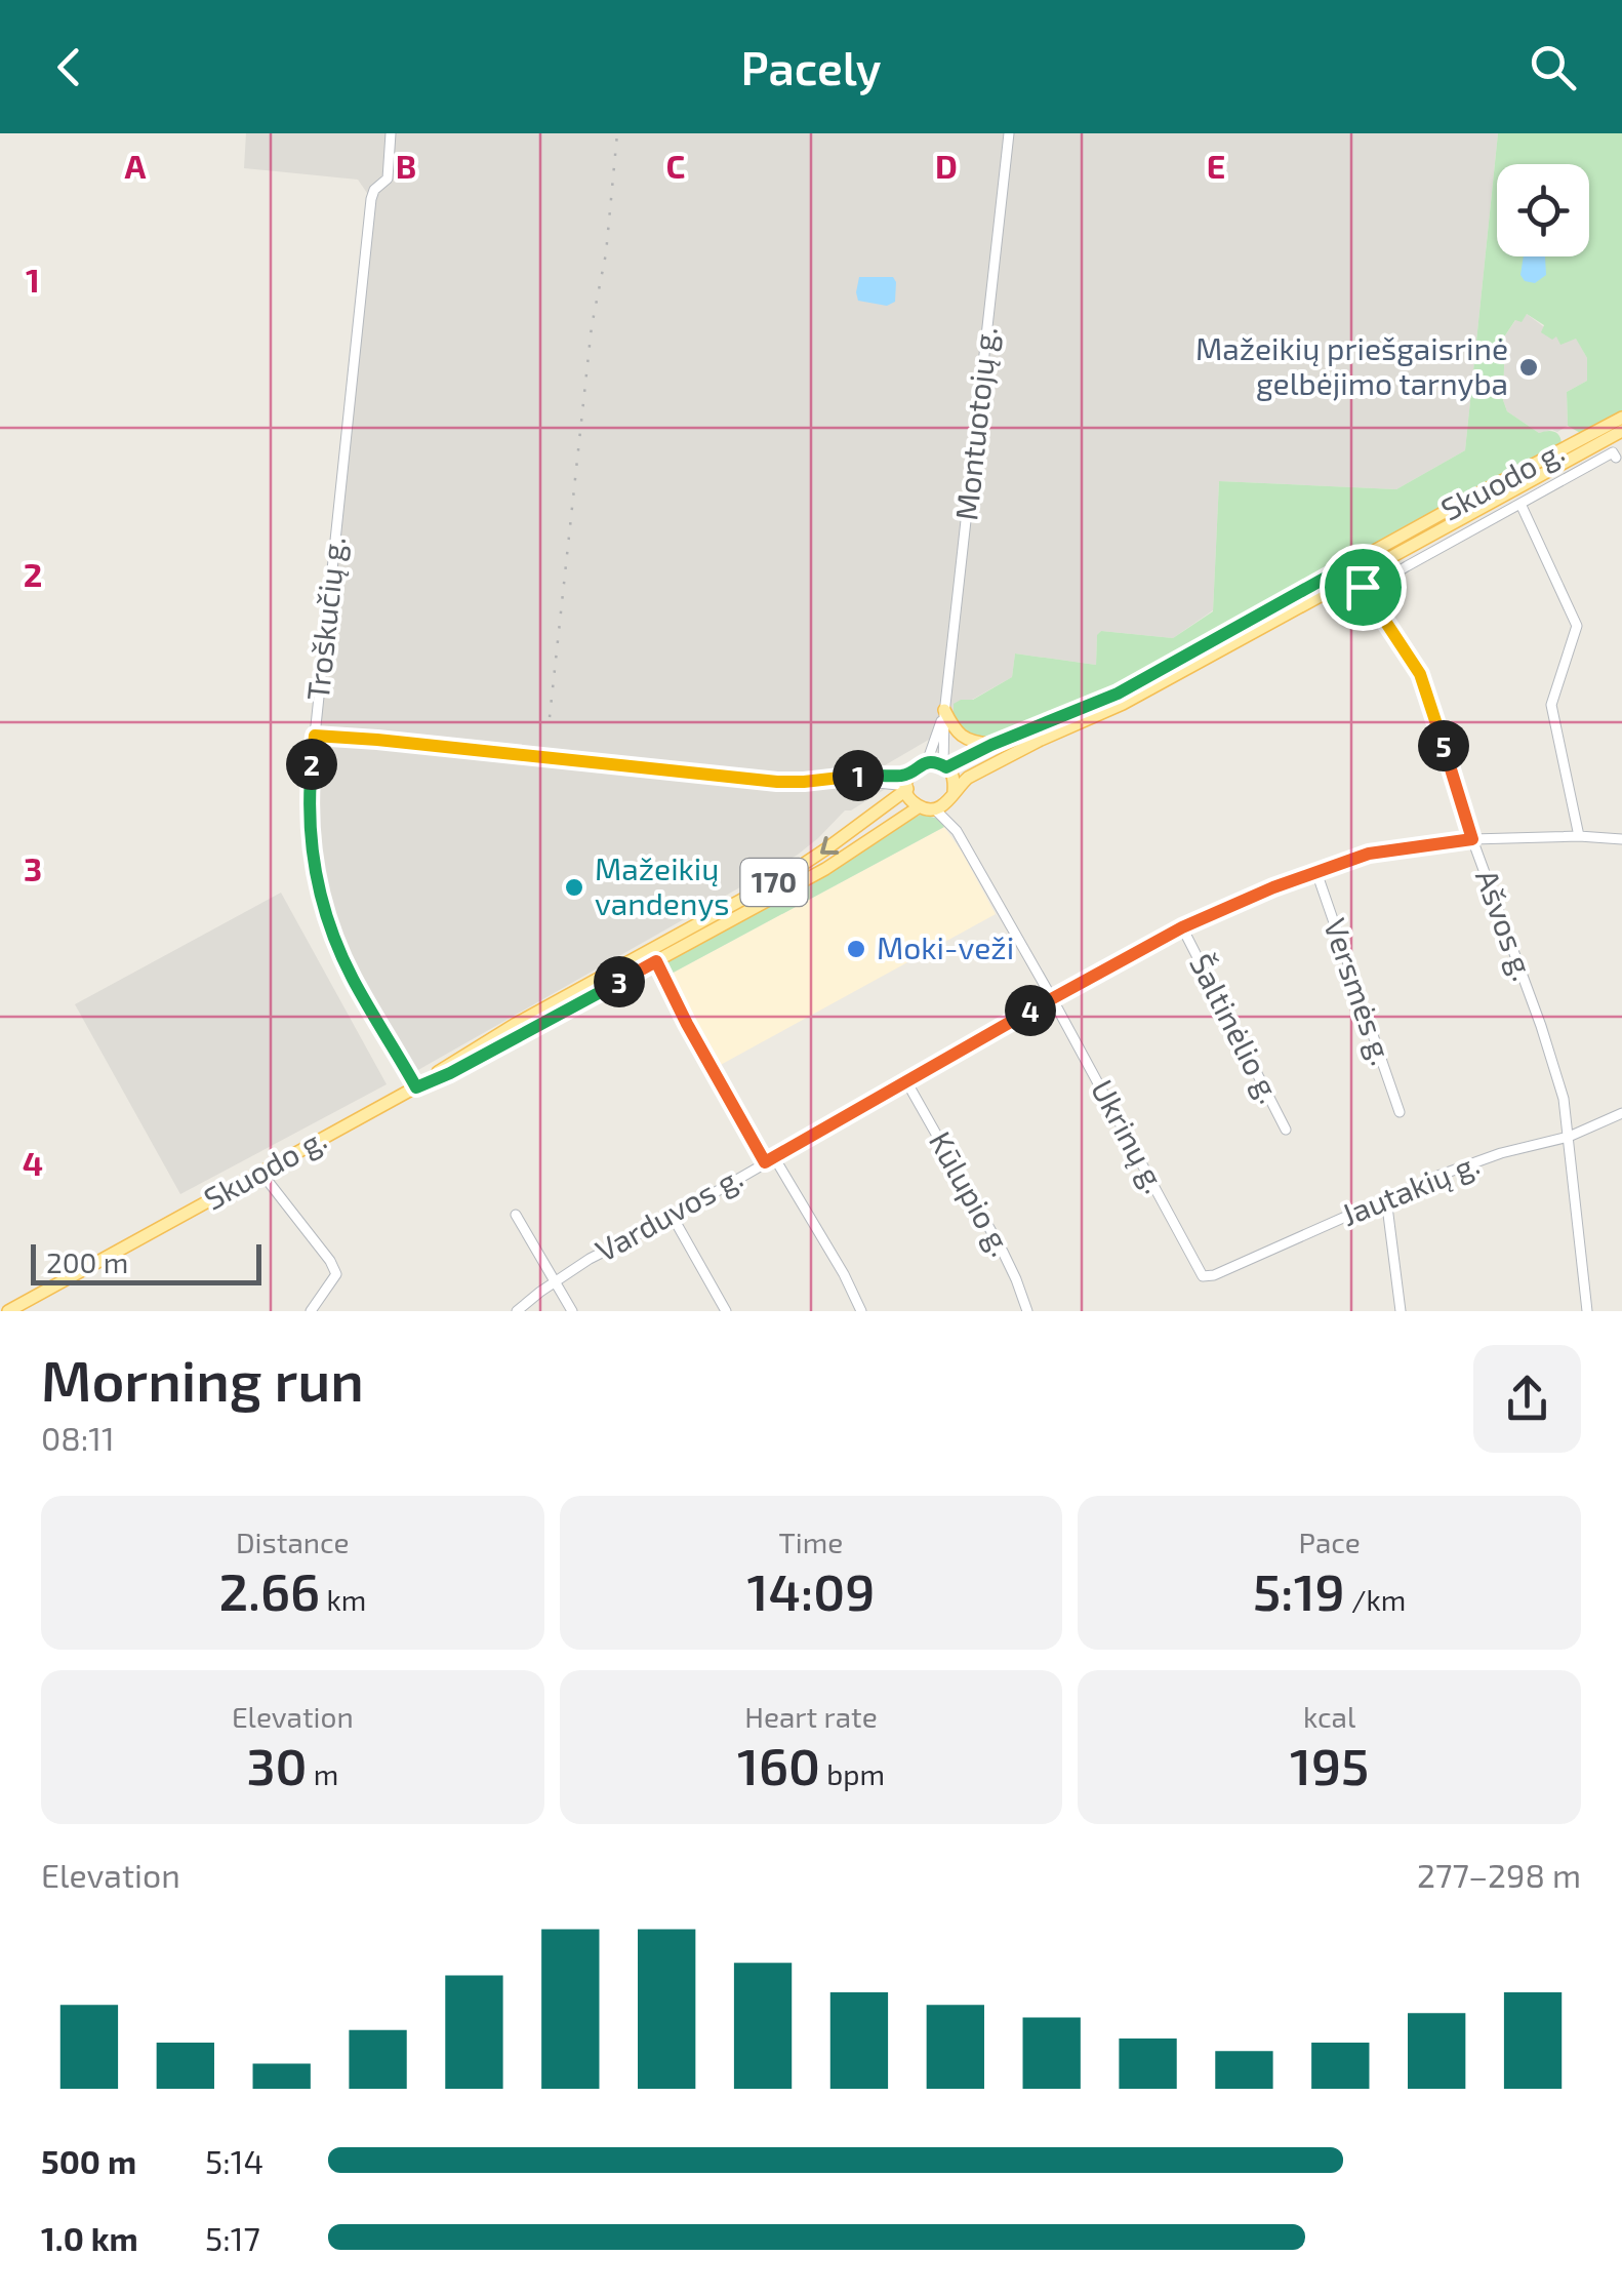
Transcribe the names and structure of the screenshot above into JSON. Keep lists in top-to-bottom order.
{
  "streets": {
    "main road": ["Skuodo g.", "170"],
    "street": [
      "Montuotojų g.",
      "Troškučių g.",
      "Ašvos g.",
      "Versmės g.",
      "Šaltinėlio g.",
      "Ukrinų g.",
      "Jautakių g.",
      "Kūlupio g.",
      "Varduvos g."
    ]
  },
  "crossings": [
    ["Montuotojų g.", "Skuodo g."],
    ["Skuodo g.", "Troškučių g."],
    ["Skuodo g.", "Ašvos g."],
    ["Ašvos g.", "Jautakių g."],
    ["Ašvos g.", "Varduvos g."],
    ["Versmės g.", "Varduvos g."],
    ["Šaltinėlio g.", "Varduvos g."],
    ["Ukrinų g.", "Jautakių g."],
    ["Ukrinų g.", "Varduvos g."],
    ["Kūlupio g.", "Varduvos g."]
  ],
  "places": ["Mažeikių priešgaisrinė gelbėjimo tarnyba", "Mažeikių vandenys", "Moki-veži"],
  "scale_bar": "200 m",
  "page": {
    "header": "Pacely",
    "pins": [
      "5",
      "2",
      "1",
      "3",
      "4"
    ],
    "scale": "200 m",
    "heading": ["Morning run", "08:11"],
    "stats": [
      ["Distance", "2.66 km"],
      ["Time", "14:09"],
      ["Pace", "5:19 /km"],
      ["Elevation", "30 m"],
      ["Heart rate", "160 bpm"],
      ["kcal", "195"]
    ],
    "chart": ["Elevation", "277–298 m"],
    "list": [
      {
        "name": "500 m",
        "note": "5:14"
      },
      {
        "name": "1.0 km",
        "note": "5:17"
      }
    ]
  },
  "grid": {
    "columns": [
      "A",
      "B",
      "C",
      "D",
      "E"
    ],
    "rows": [
      "1",
      "2",
      "3",
      "4"
    ]
  }
}
